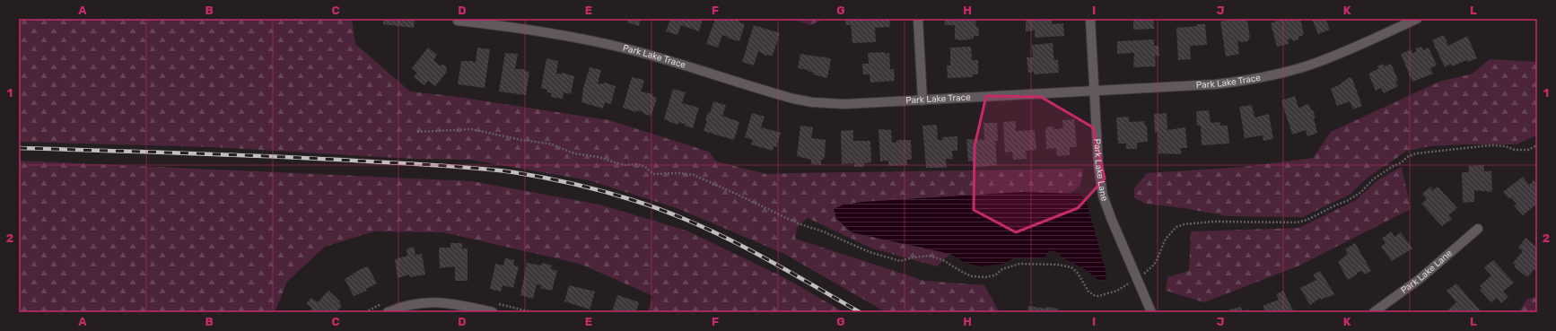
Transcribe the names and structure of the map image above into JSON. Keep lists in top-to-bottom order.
{
  "streets": {
    "street": ["Park Lake Trace", "Park Lake Lane"]
  },
  "crossings": [
    ["Park Lake Trace", "Park Lake Lane"]
  ],
  "grid": {
    "columns": [
      "A",
      "B",
      "C",
      "D",
      "E",
      "F",
      "G",
      "H",
      "I",
      "J",
      "K",
      "L"
    ],
    "rows": ["1", "2"]
  }
}
